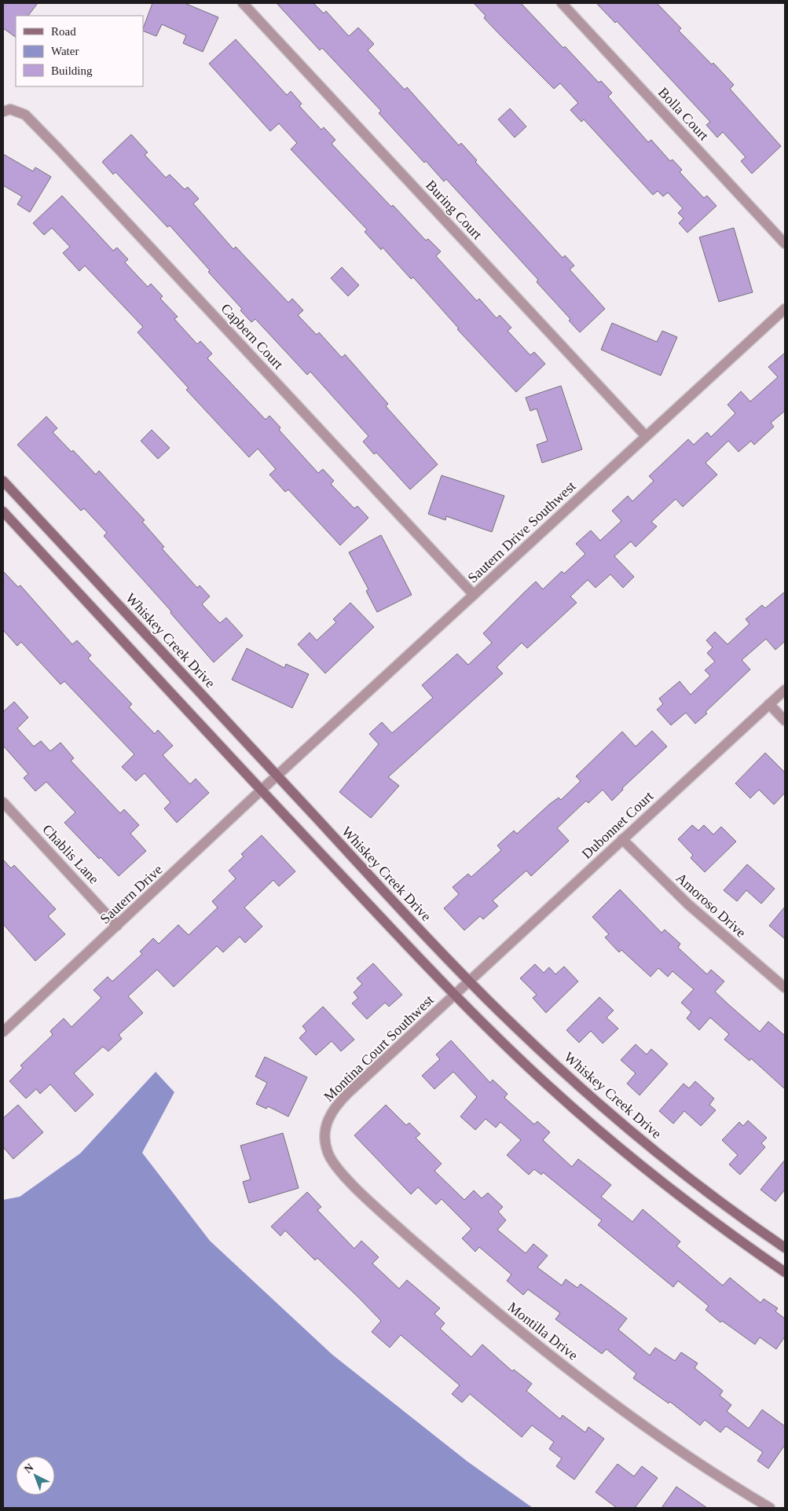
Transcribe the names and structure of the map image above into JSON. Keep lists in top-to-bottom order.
{
  "streets": {
    "street": [
      "Bolla Court",
      "Buring Court",
      "Capbern Court",
      "Sautern Drive Southwest",
      "Whiskey Creek Drive",
      "Dubonnet Court",
      "Chablis Lane",
      "Sautern Drive",
      "Amoroso Drive",
      "Montina Court Southwest",
      "Montilla Drive"
    ]
  },
  "crossings": [
    ["Buring Court", "Sautern Drive Southwest"],
    ["Capbern Court", "Sautern Drive Southwest"],
    ["Sautern Drive Southwest", "Whiskey Creek Drive"],
    ["Sautern Drive Southwest", "Sautern Drive"],
    ["Whiskey Creek Drive", "Dubonnet Court"],
    ["Whiskey Creek Drive", "Sautern Drive"],
    ["Whiskey Creek Drive", "Montina Court Southwest"],
    ["Dubonnet Court", "Amoroso Drive"],
    ["Dubonnet Court", "Montina Court Southwest"],
    ["Chablis Lane", "Sautern Drive"],
    ["Montina Court Southwest", "Montilla Drive"]
  ],
  "legend": ["Road", "Water", "Building"],
  "north": "top left"
}
